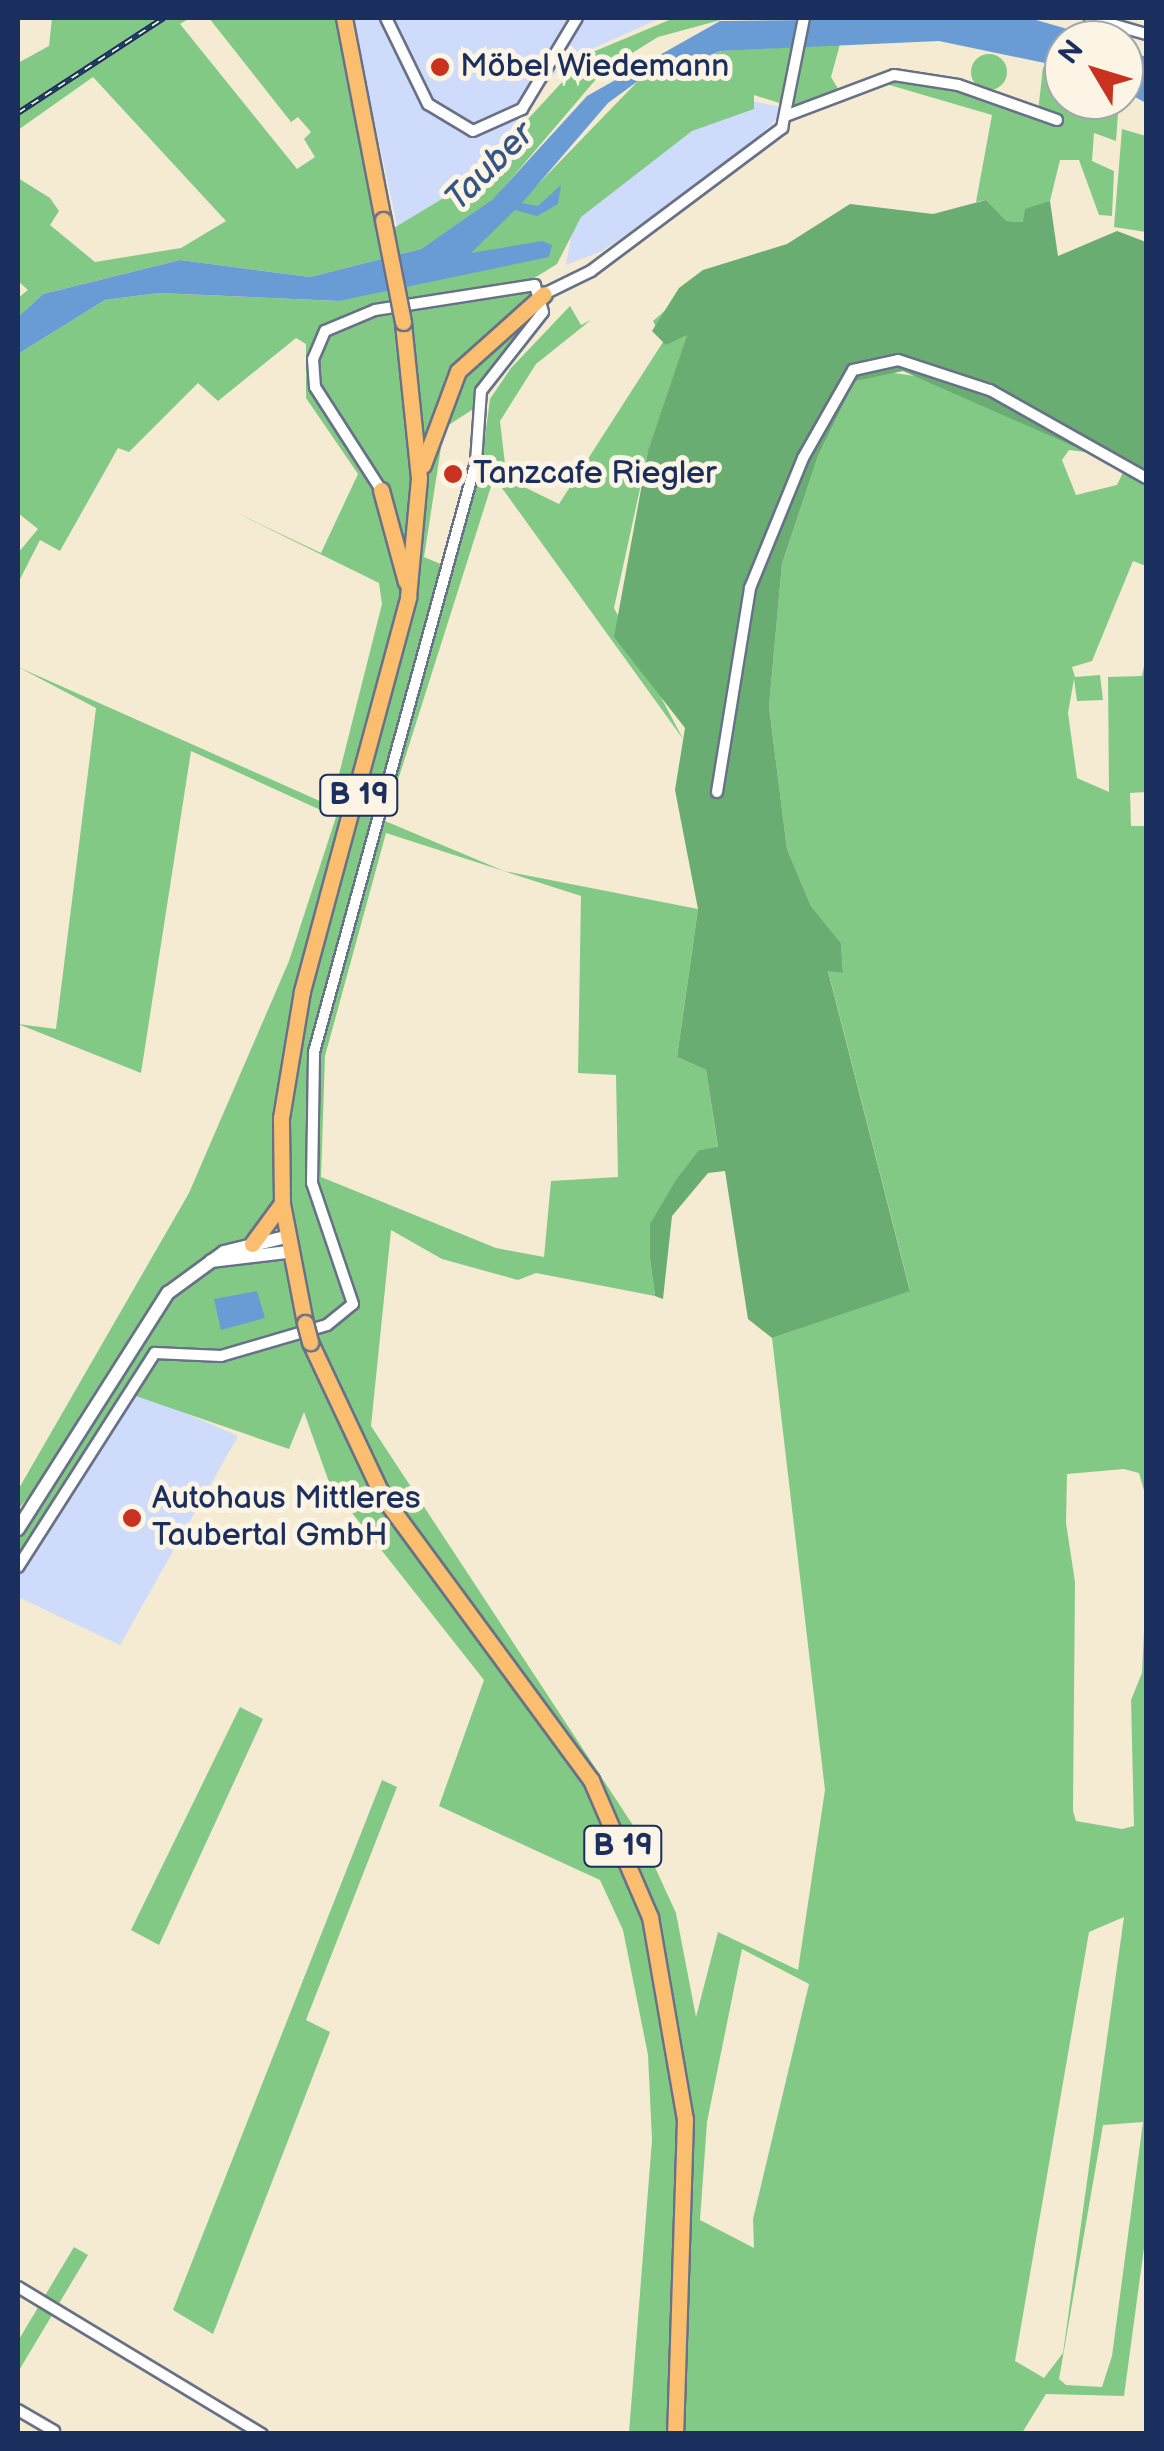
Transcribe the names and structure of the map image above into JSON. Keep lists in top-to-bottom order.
{
  "streets": {
    "main road": ["B 19"]
  },
  "water": ["Tauber"],
  "places": ["Möbel Wiedemann", "Tanzcafe Riegler", "Autohaus Mittleres Taubertal GmbH"],
  "north": "top left"
}
